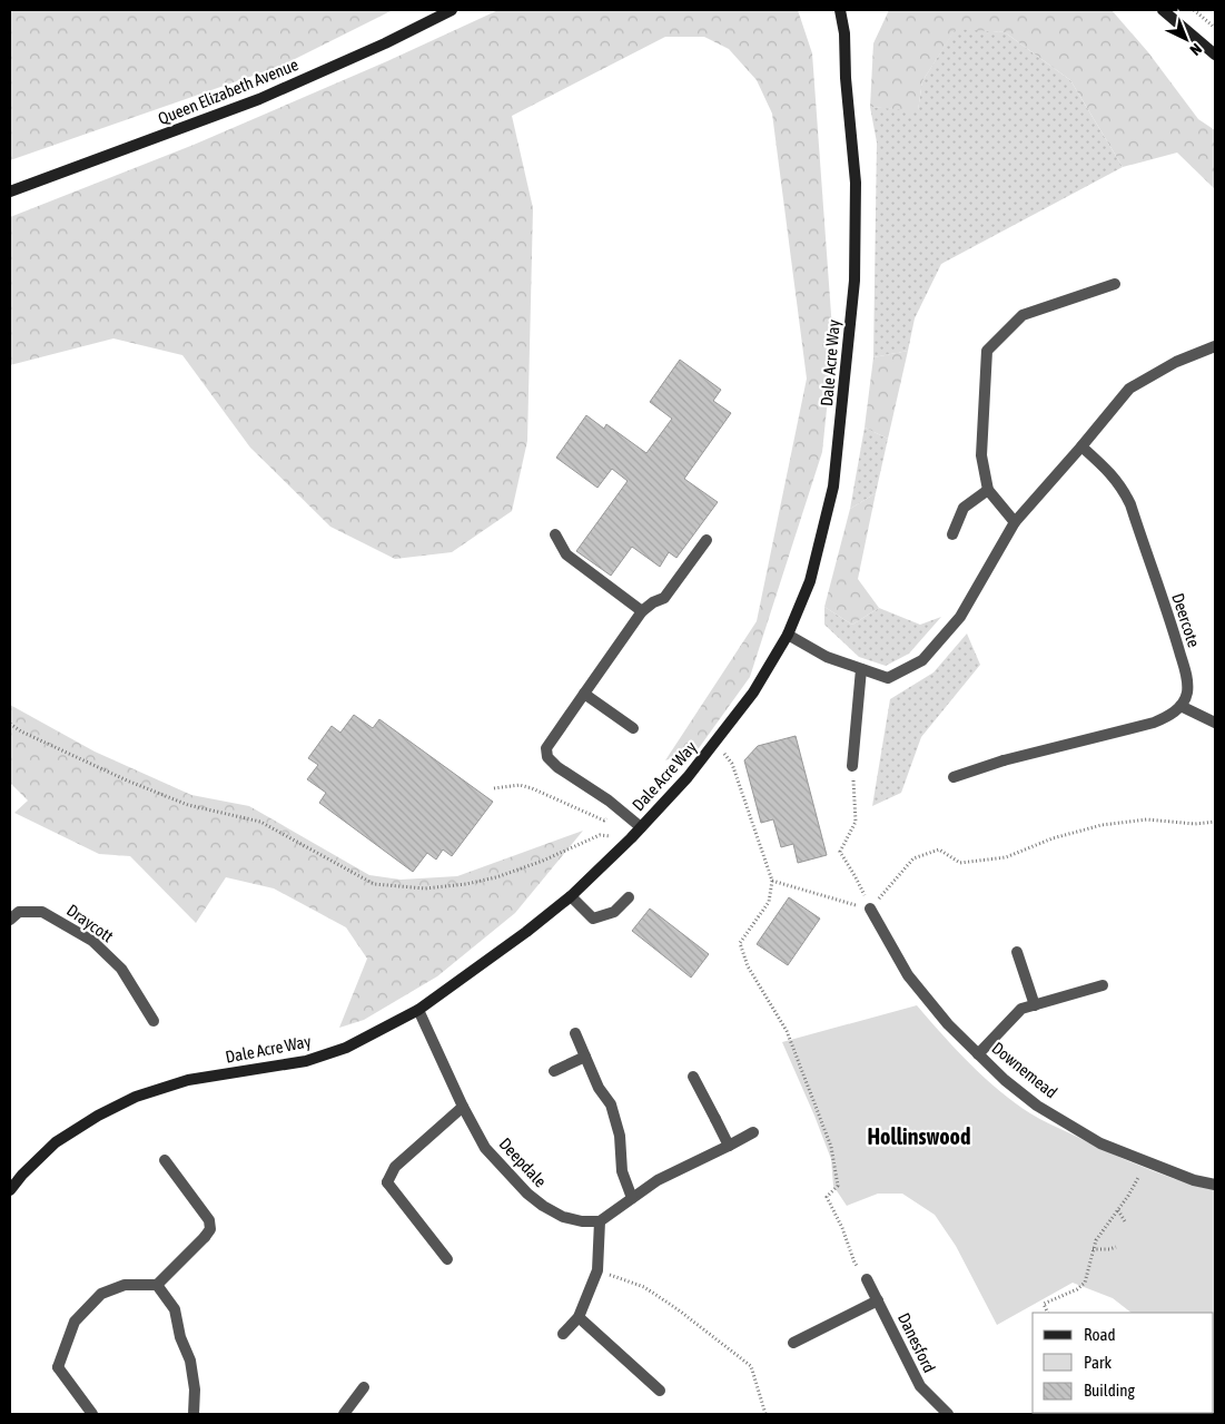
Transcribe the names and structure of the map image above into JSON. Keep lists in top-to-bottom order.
{
  "streets": {
    "street": [
      "Queen Elizabeth Avenue",
      "Dale Acre Way",
      "Deercote",
      "Draycott",
      "Downemead",
      "Deepdale",
      "Danesford"
    ]
  },
  "crossings": [
    ["Dale Acre Way", "Deepdale"]
  ],
  "districts": ["Hollinswood"],
  "legend": ["Road", "Park", "Building"],
  "north": "bottom right"
}
